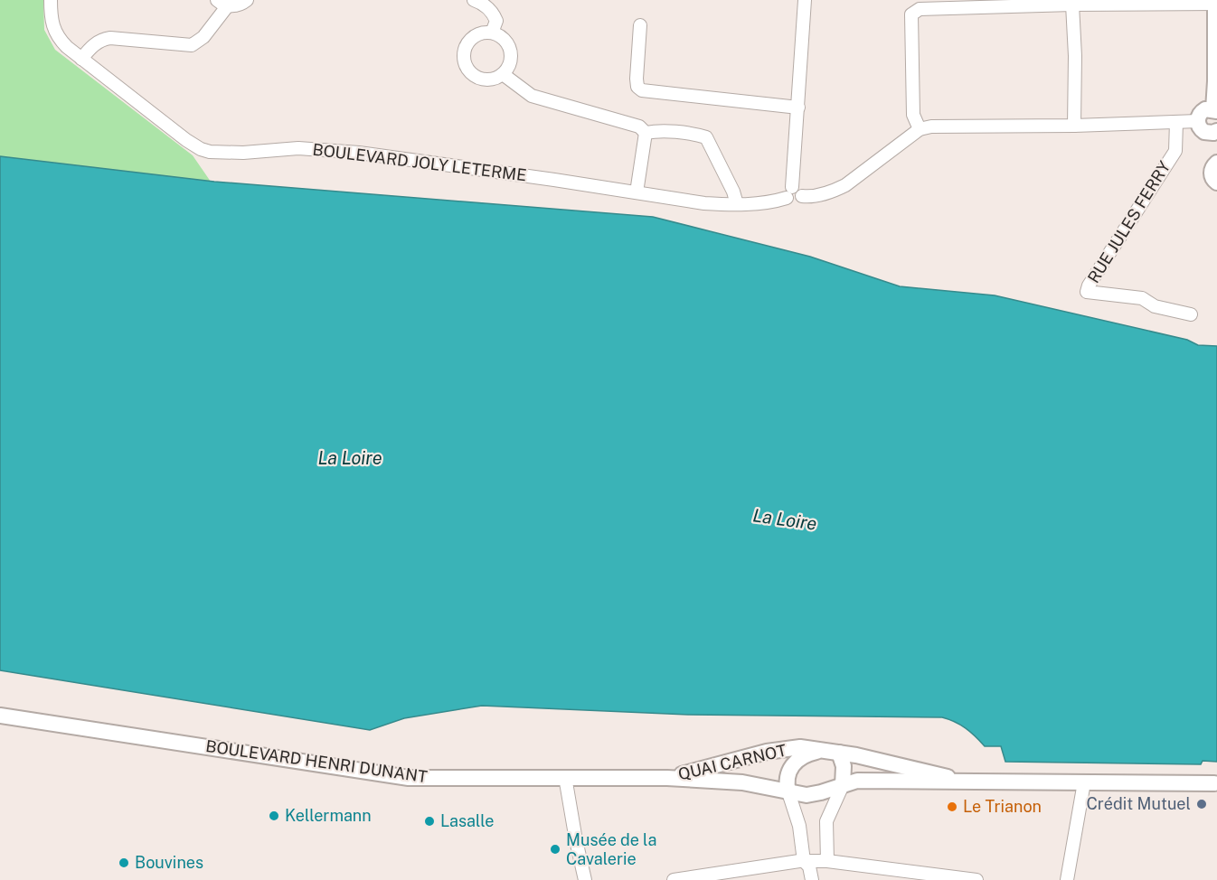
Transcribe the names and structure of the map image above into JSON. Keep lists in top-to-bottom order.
{
  "streets": {
    "main road": ["BOULEVARD HENRI DUNANT", "QUAI CARNOT"],
    "street": ["BOULEVARD JOLY LETERME", "RUE JULES FERRY"]
  },
  "crossings": [
    ["BOULEVARD HENRI DUNANT", "QUAI CARNOT"]
  ],
  "water": ["La Loire"],
  "places": [
    "Crédit Mutuel",
    "Le Trianon",
    "Kellermann",
    "Lasalle",
    "Musée de la Cavalerie",
    "Bouvines"
  ]
}
